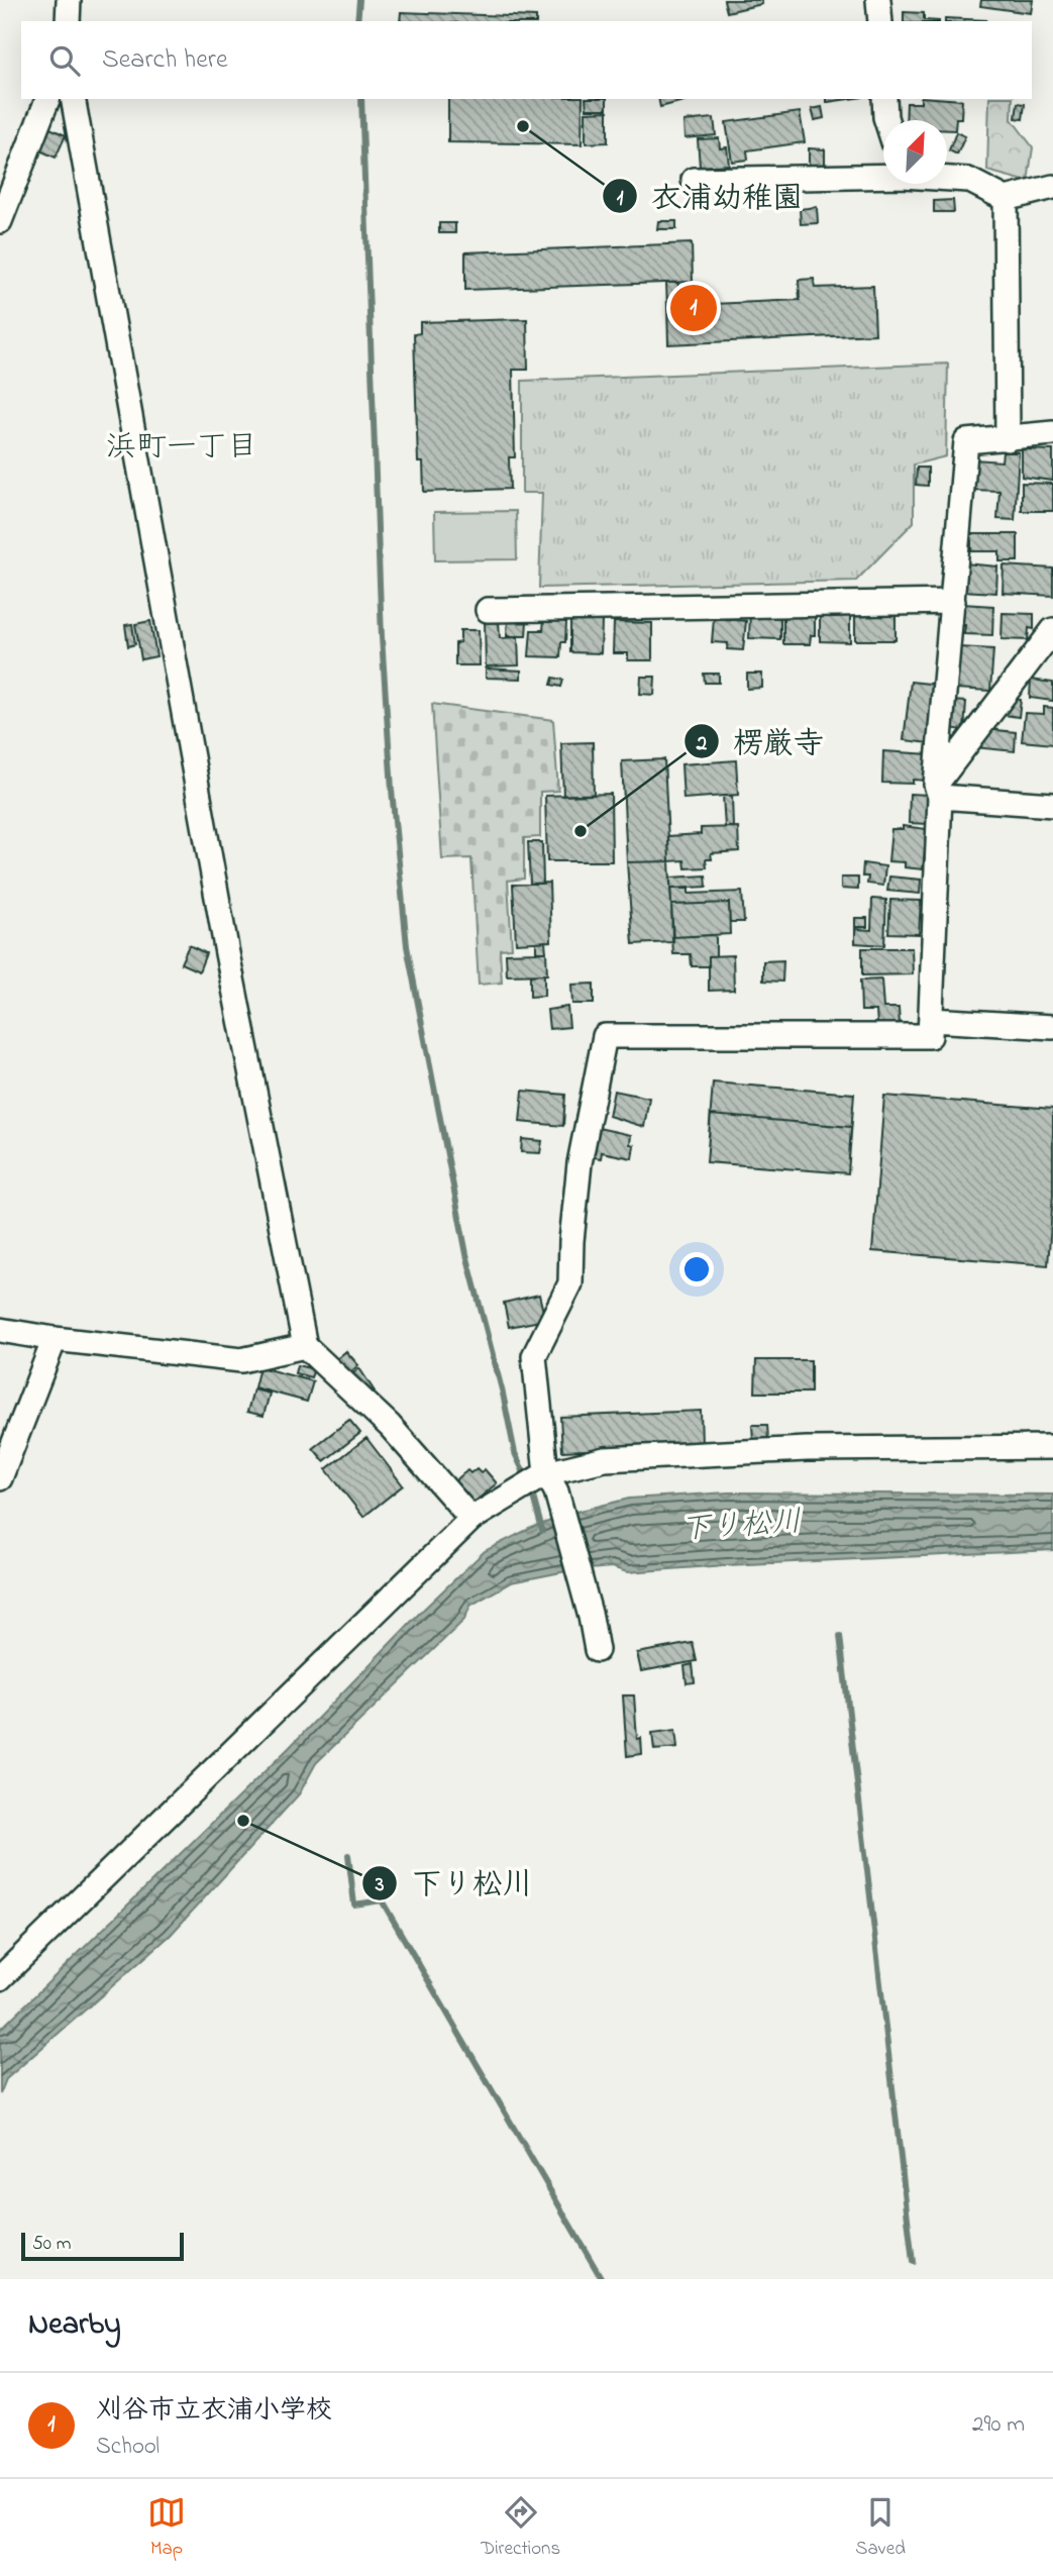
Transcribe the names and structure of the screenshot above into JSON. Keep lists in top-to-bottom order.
{
  "districts": ["浜町一丁目"],
  "water": ["下り松川"],
  "places": ["衣浦幼稚園", "楞厳寺", "下り松川"],
  "scale_bar": "50 m",
  "north": "top right",
  "page": {
    "search": "Search here",
    "pins": "1",
    "scale": "50 m",
    "heading": "Nearby",
    "list": [
      {
        "mark": "1",
        "name": "刈谷市立衣浦小学校",
        "note": "School",
        "value": "290 m"
      }
    ],
    "nav": ["Map", "Directions", "Saved"]
  }
}
